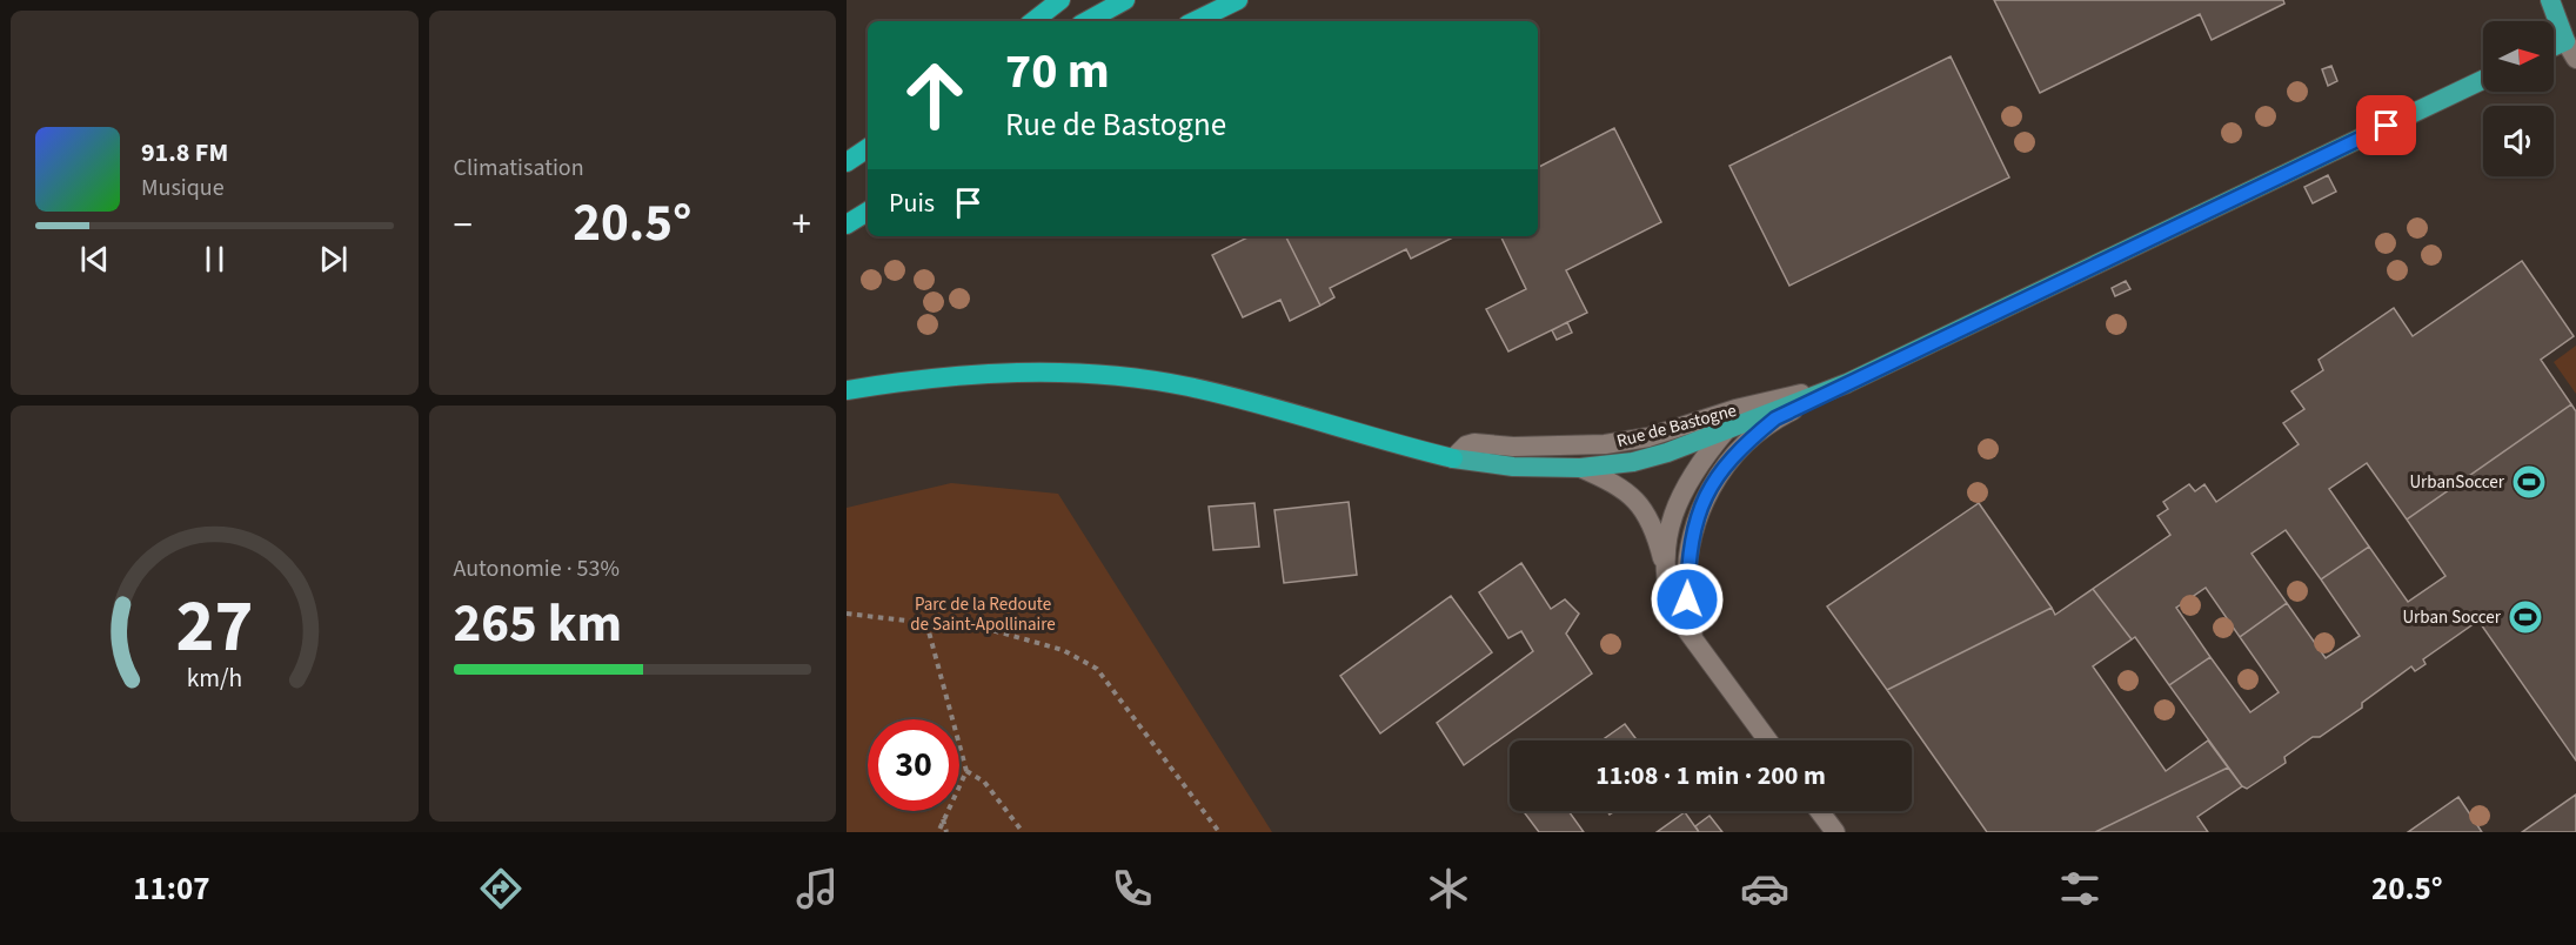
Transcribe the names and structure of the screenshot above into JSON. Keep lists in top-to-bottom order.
{
  "streets": {
    "main road": ["Rue de Bastogne"]
  },
  "parks": ["Parc de la Redoute de Saint-Apollinaire"],
  "places": {
    "sports": ["UrbanSoccer", "Urban Soccer"]
  },
  "north": "right",
  "page": {
    "tile": [
      "Climatisation",
      ["Autonomie · 53%", "265 km"]
    ],
    "turn": ["70 m", "Rue de Bastogne"],
    "song": ["91.8 FM", "Musique"],
    "then": "Puis",
    "heat": ["−", "20.5°", "+"],
    "limit": "30",
    "trip": "11:08 · 1 min · 200 m",
    "tabs": ["11:07", "20.5°"],
    "gauge": ["27", "km/h"]
  }
}
